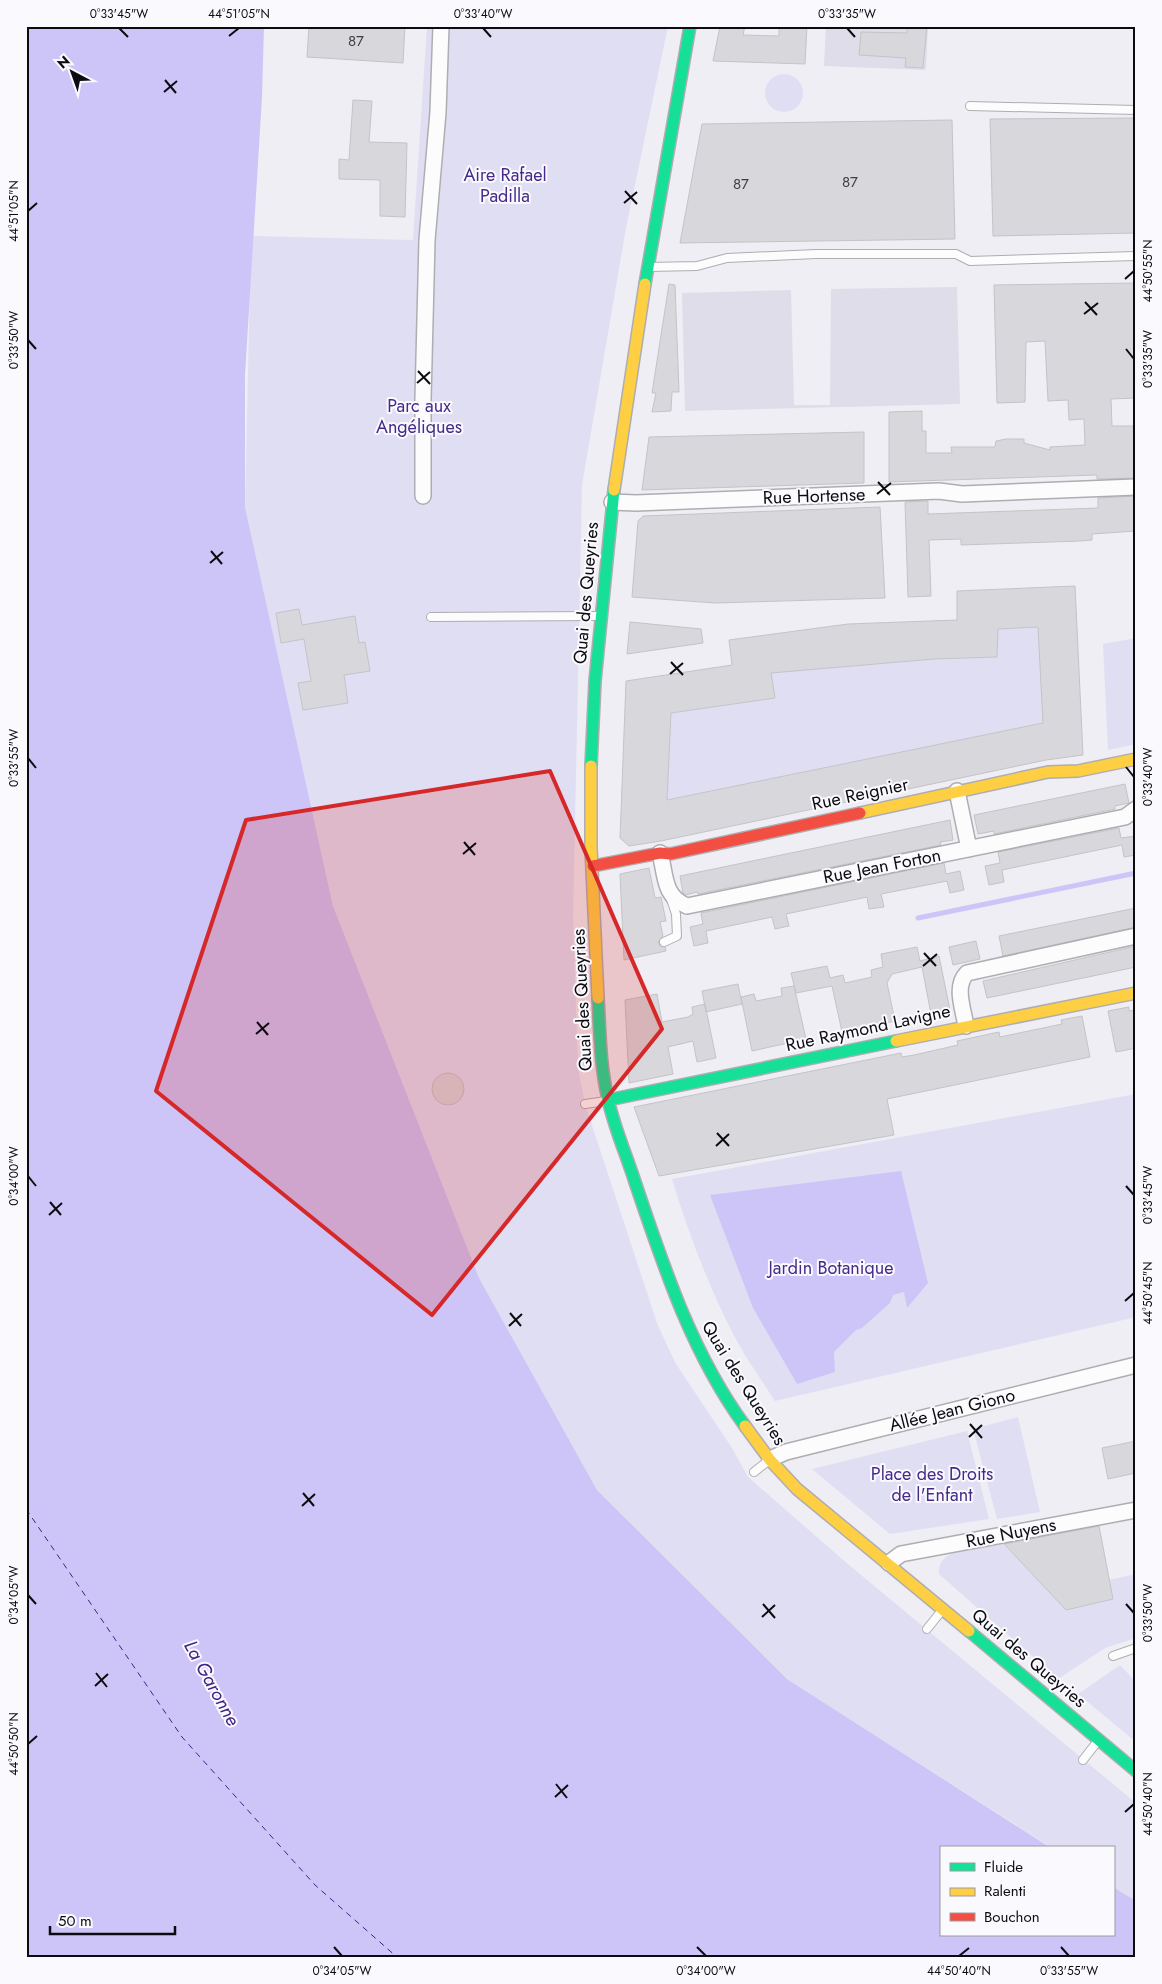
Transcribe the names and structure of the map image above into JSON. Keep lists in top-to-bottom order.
{
  "streets": {
    "main road": ["Quai des Queyries", "Rue Reignier", "Rue Raymond Lavigne"],
    "street": [
      "Rue Hortense",
      "Rue Jean Forton",
      "Allée Jean Giono",
      "Rue Nuyens"
    ]
  },
  "crossings": [
    ["Rue Hortense", "Quai des Queyries"],
    ["Quai des Queyries", "Rue Reignier"],
    ["Quai des Queyries", "Rue Raymond Lavigne"],
    ["Quai des Queyries", "Allée Jean Giono"],
    ["Quai des Queyries", "Rue Nuyens"]
  ],
  "water": ["La Garonne"],
  "parks": [
    "Aire Rafael Padilla",
    "Parc aux Angéliques",
    "Jardin Botanique",
    "Place des Droits de l'Enfant"
  ],
  "house_numbers": ["87", "87", "87"],
  "legend": ["Fluide", "Ralenti", "Bouchon"],
  "scale_bar": "50 m",
  "north": "top left",
  "coordinates": [
    "0°33'45\"W",
    "44°51'05\"N",
    "0°33'40\"W",
    "0°33'35\"W",
    "44°50'55\"N",
    "0°33'50\"W",
    "0°33'55\"W",
    "0°34'00\"W",
    "44°50'45\"N",
    "0°34'05\"W",
    "44°50'50\"N",
    "44°50'40\"N"
  ]
}
